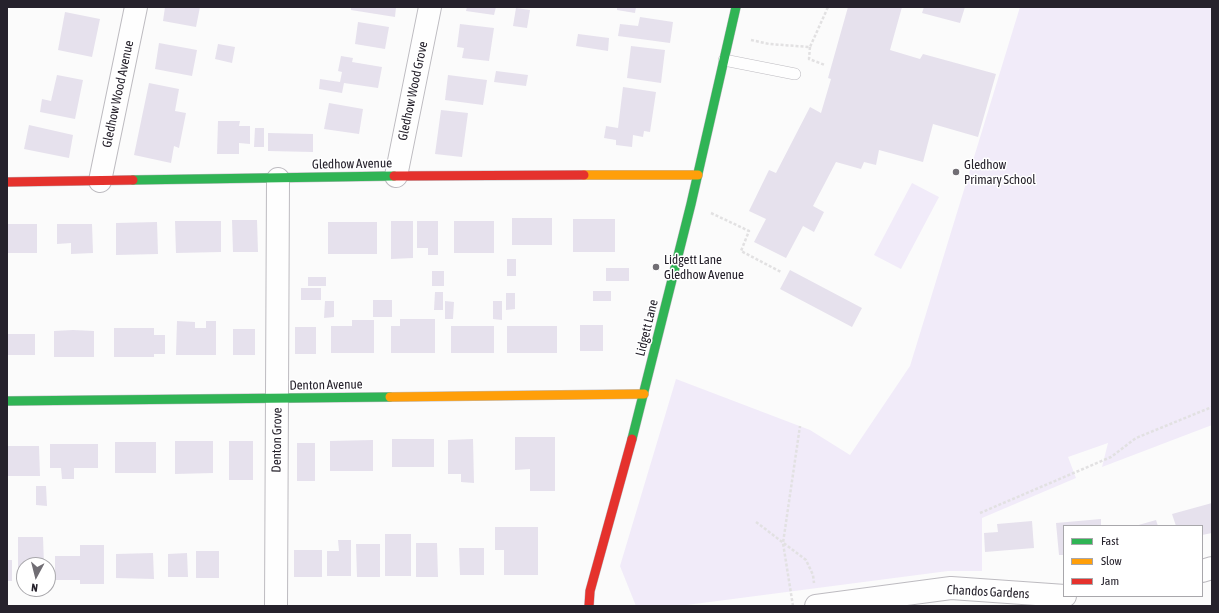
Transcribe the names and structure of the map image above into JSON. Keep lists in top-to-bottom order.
{
  "streets": {
    "street": [
      "Gledhow Wood Grove",
      "Gledhow Wood Avenue",
      "Gledhow Avenue",
      "Lidgett Lane",
      "Denton Avenue",
      "Denton Grove",
      "Chandos Gardens"
    ]
  },
  "crossings": [
    ["Gledhow Wood Grove", "Gledhow Avenue"],
    ["Gledhow Wood Avenue", "Gledhow Avenue"],
    ["Gledhow Avenue", "Lidgett Lane"],
    ["Gledhow Avenue", "Denton Grove"],
    ["Lidgett Lane", "Denton Avenue"],
    ["Denton Avenue", "Denton Grove"]
  ],
  "places": ["Gledhow Primary School", "Lidgett Lane Gledhow Avenue"],
  "legend": ["Fast", "Slow", "Jam"],
  "north": "bottom"
}
